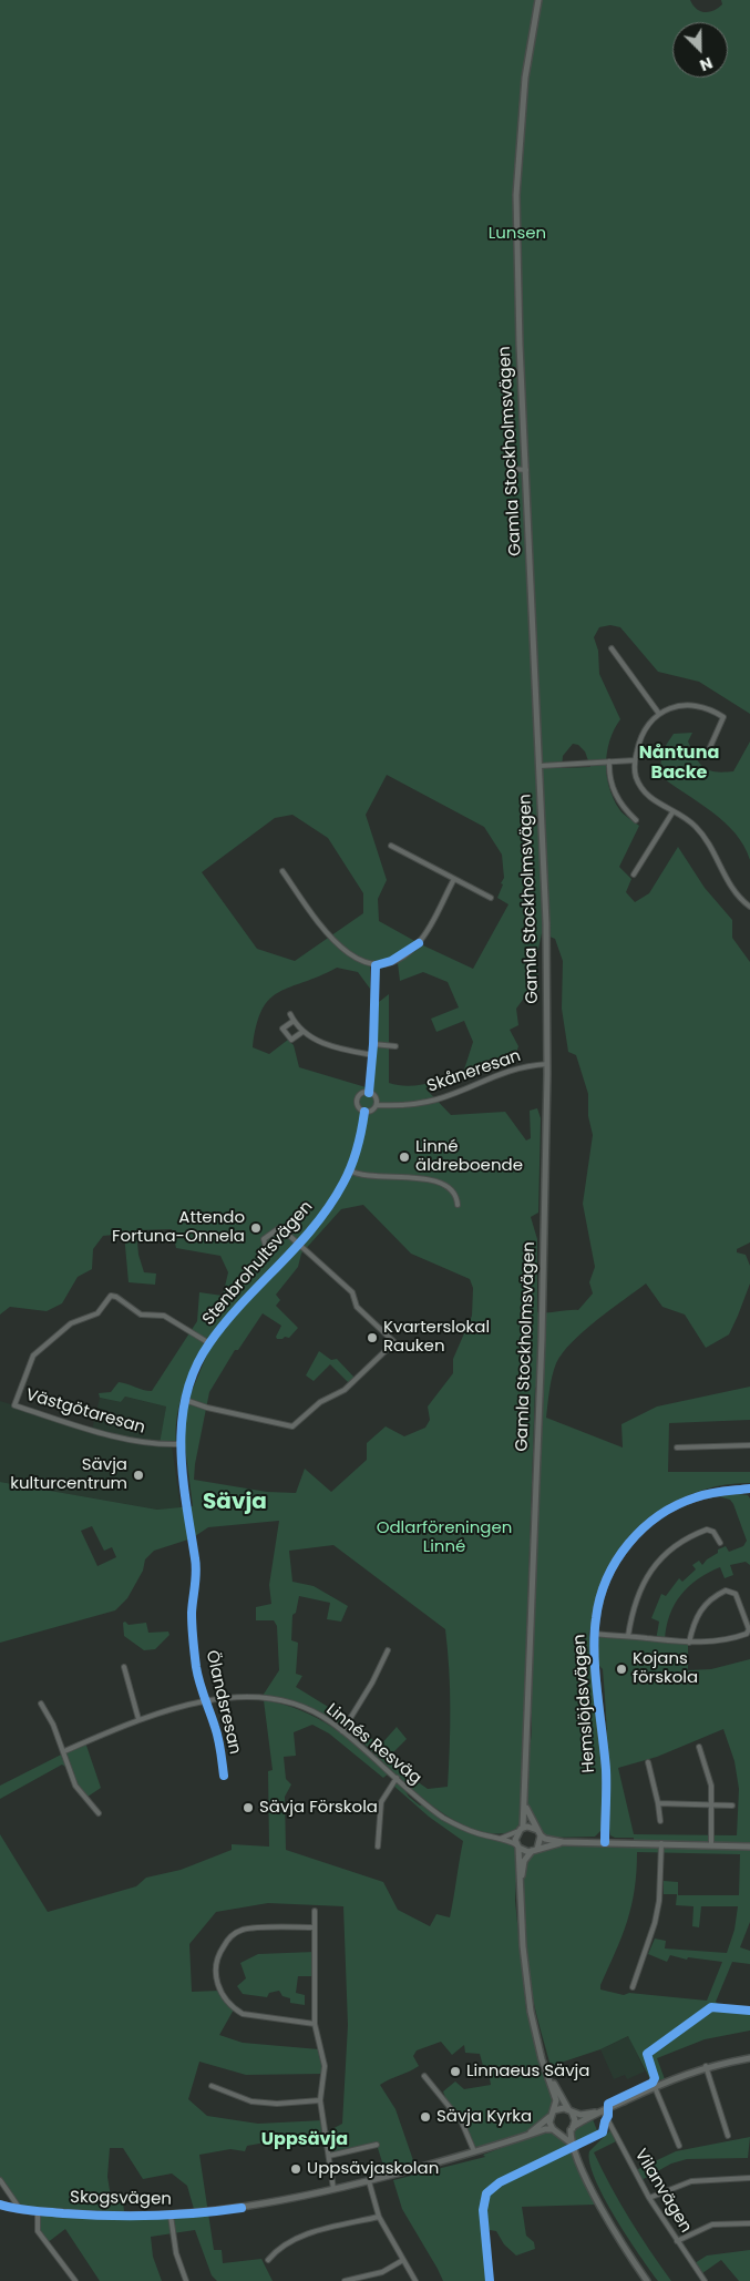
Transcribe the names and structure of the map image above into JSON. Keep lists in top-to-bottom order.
{
  "streets": {
    "main road": ["Gamla Stockholmsvägen", "Hemslöjdsvägen", "Skogsvägen"],
    "street": [
      "Skåneresan",
      "Stenbrohultsvägen",
      "Västgötaresan",
      "Ölandsresan",
      "Linnés Resväg",
      "Vilanvägen"
    ]
  },
  "crossings": [
    ["Gamla Stockholmsvägen", "Skåneresan"],
    ["Gamla Stockholmsvägen", "Linnés Resväg"],
    ["Skåneresan", "Stenbrohultsvägen"],
    ["Stenbrohultsvägen", "Västgötaresan"],
    ["Stenbrohultsvägen", "Ölandsresan"],
    ["Ölandsresan", "Linnés Resväg"]
  ],
  "districts": ["Nåntuna Backe", "Sävja", "Uppsävja"],
  "parks": ["Lunsen", "Odlarföreningen Linné"],
  "places": [
    "Linné äldreboende",
    "Attendo Fortuna-Onnela",
    "Kvarterslokal Rauken",
    "Sävja kulturcentrum",
    "Kojans förskola",
    "Sävja Förskola",
    "Linnaeus Sävja",
    "Sävja Kyrka",
    "Uppsävjaskolan"
  ],
  "north": "bottom right"
}
